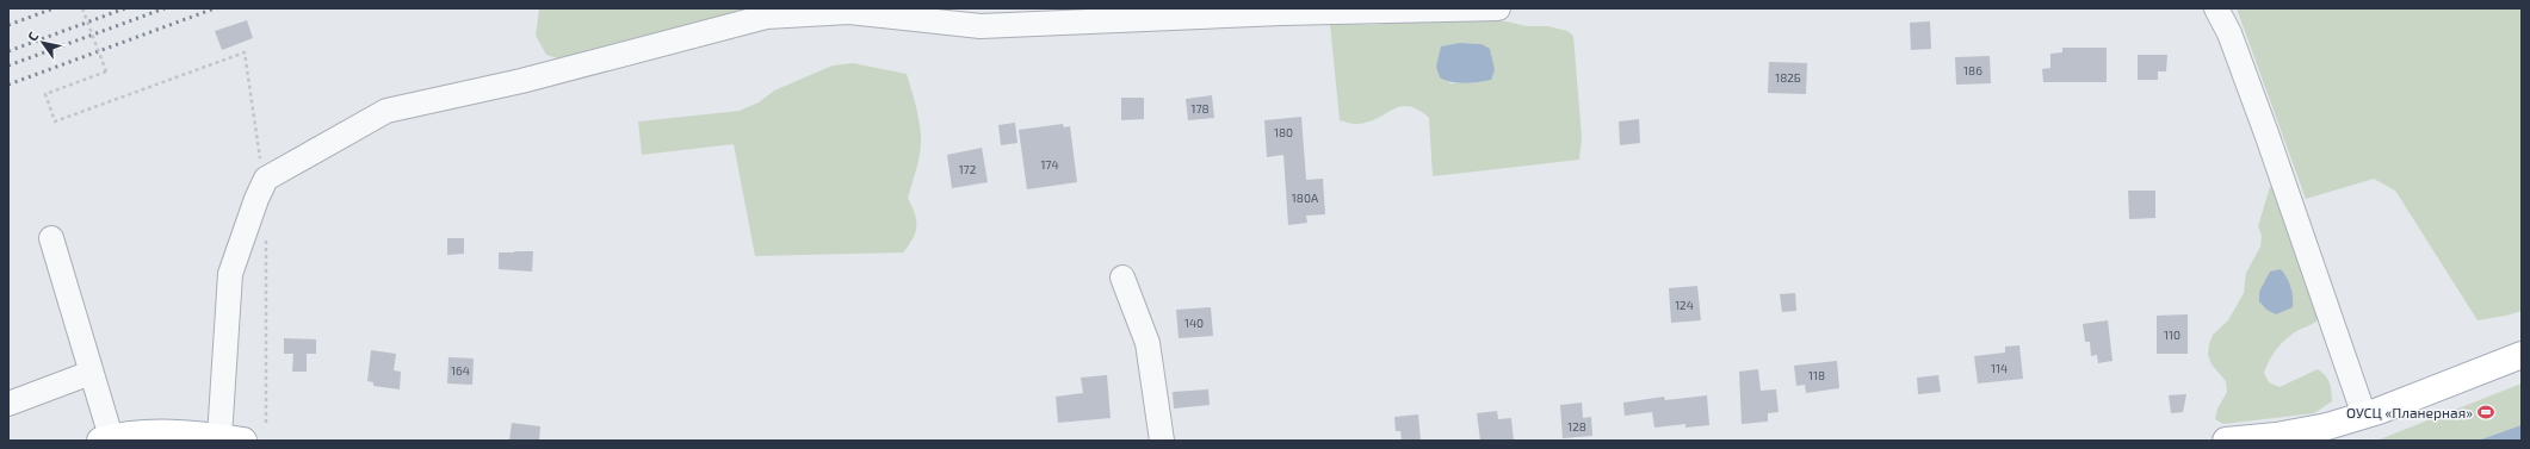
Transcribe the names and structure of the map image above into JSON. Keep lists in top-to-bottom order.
{
  "places": {
    "sports": ["ОУСЦ «Планерная»"]
  },
  "house_numbers": [
    "186",
    "182Б",
    "178",
    "180",
    "174",
    "172",
    "180А",
    "124",
    "140",
    "110",
    "114",
    "164",
    "118",
    "128"
  ],
  "north": "top left"
}
